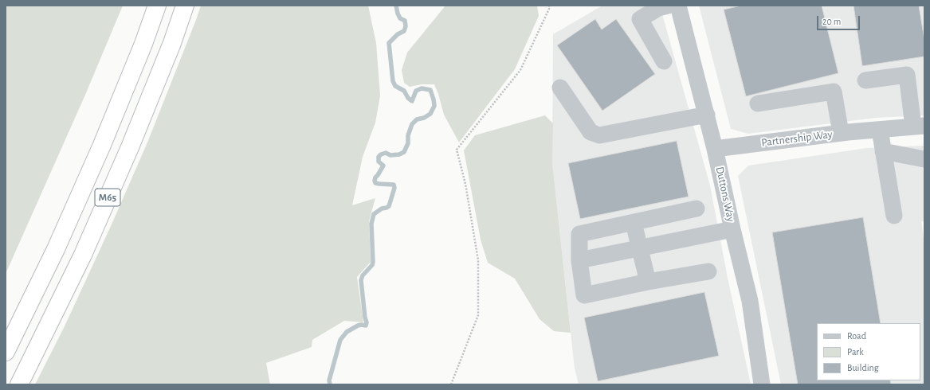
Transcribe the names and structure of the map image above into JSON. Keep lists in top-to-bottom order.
{
  "streets": {
    "highway": ["M65"],
    "street": ["Partnership Way", "Duttons Way"]
  },
  "crossings": [
    ["Partnership Way", "Duttons Way"]
  ],
  "legend": ["Road", "Park", "Building"],
  "scale_bar": "20 m"
}
